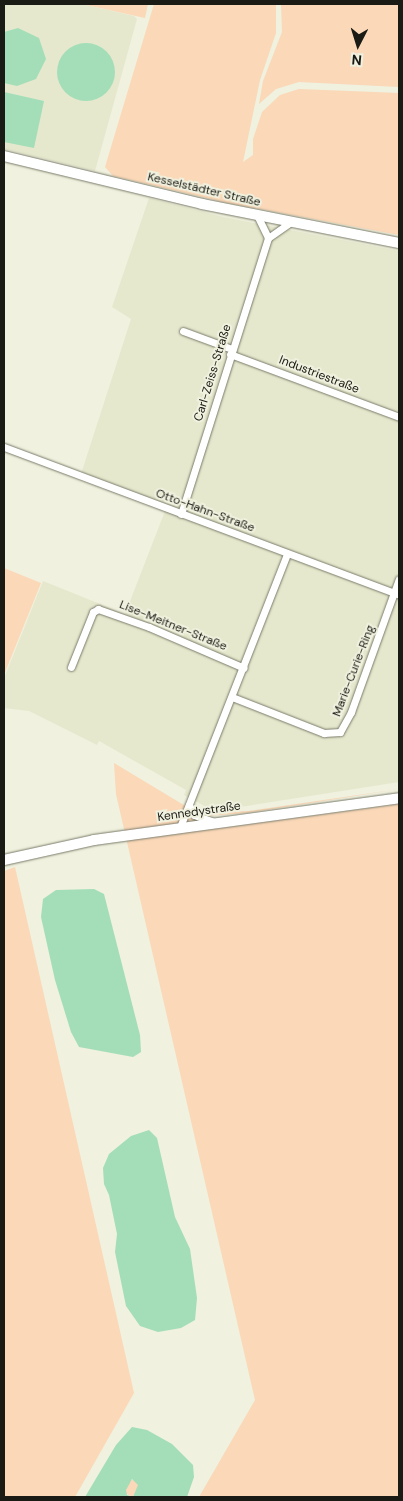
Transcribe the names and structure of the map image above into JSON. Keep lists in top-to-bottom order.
{
  "streets": {
    "main road": ["Kesselstädter Straße", "Kennedystraße"],
    "street": [
      "Carl-Zeiss-Straße",
      "Industriestraße",
      "Otto-Hahn-Straße",
      "Lise-Meitner-Straße",
      "Marie-Curie-Ring"
    ]
  },
  "crossings": [
    ["Carl-Zeiss-Straße", "Industriestraße"],
    ["Carl-Zeiss-Straße", "Otto-Hahn-Straße"],
    ["Otto-Hahn-Straße", "Marie-Curie-Ring"]
  ],
  "north": "bottom"
}
